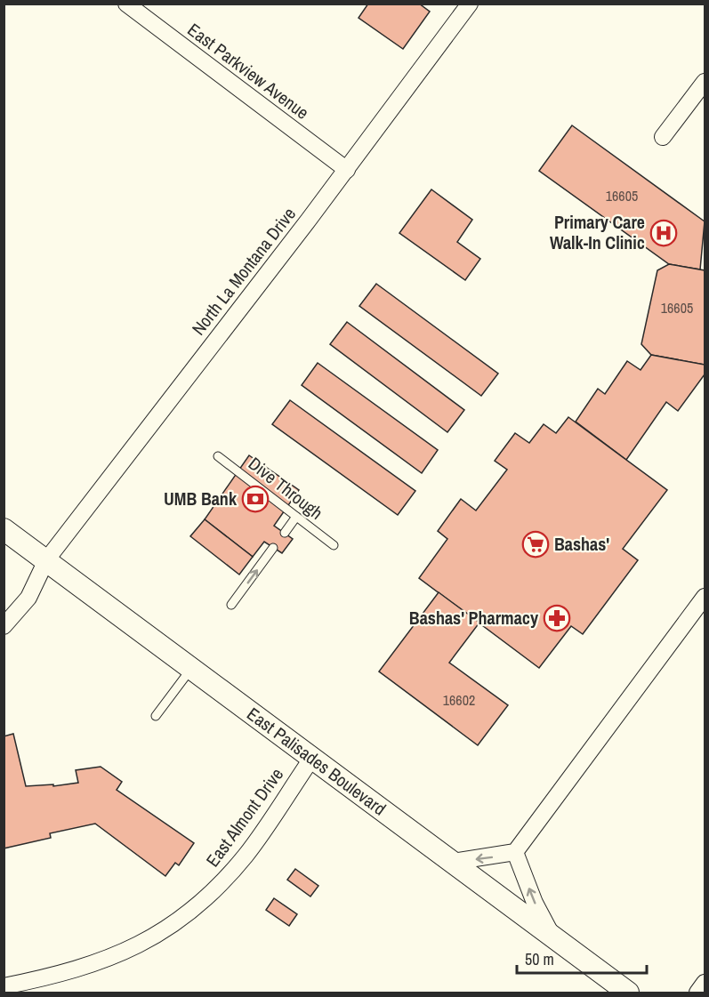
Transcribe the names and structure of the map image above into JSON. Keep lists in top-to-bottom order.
{
  "streets": {
    "street": [
      "East Parkview Avenue",
      "North La Montana Drive",
      "East Palisades Boulevard",
      "East Almont Drive"
    ],
    "lane": ["Dive Through"]
  },
  "crossings": [
    ["East Parkview Avenue", "North La Montana Drive"],
    ["North La Montana Drive", "East Palisades Boulevard"],
    ["East Palisades Boulevard", "East Almont Drive"]
  ],
  "places": {
    "hospital": ["Primary Care Walk-In Clinic"],
    "bank": ["UMB Bank"],
    "supermarket": ["Bashas'"],
    "pharmacy": ["Bashas' Pharmacy"]
  },
  "house_numbers": ["16605", "16605", "16602"],
  "scale_bar": "50 m"
}
